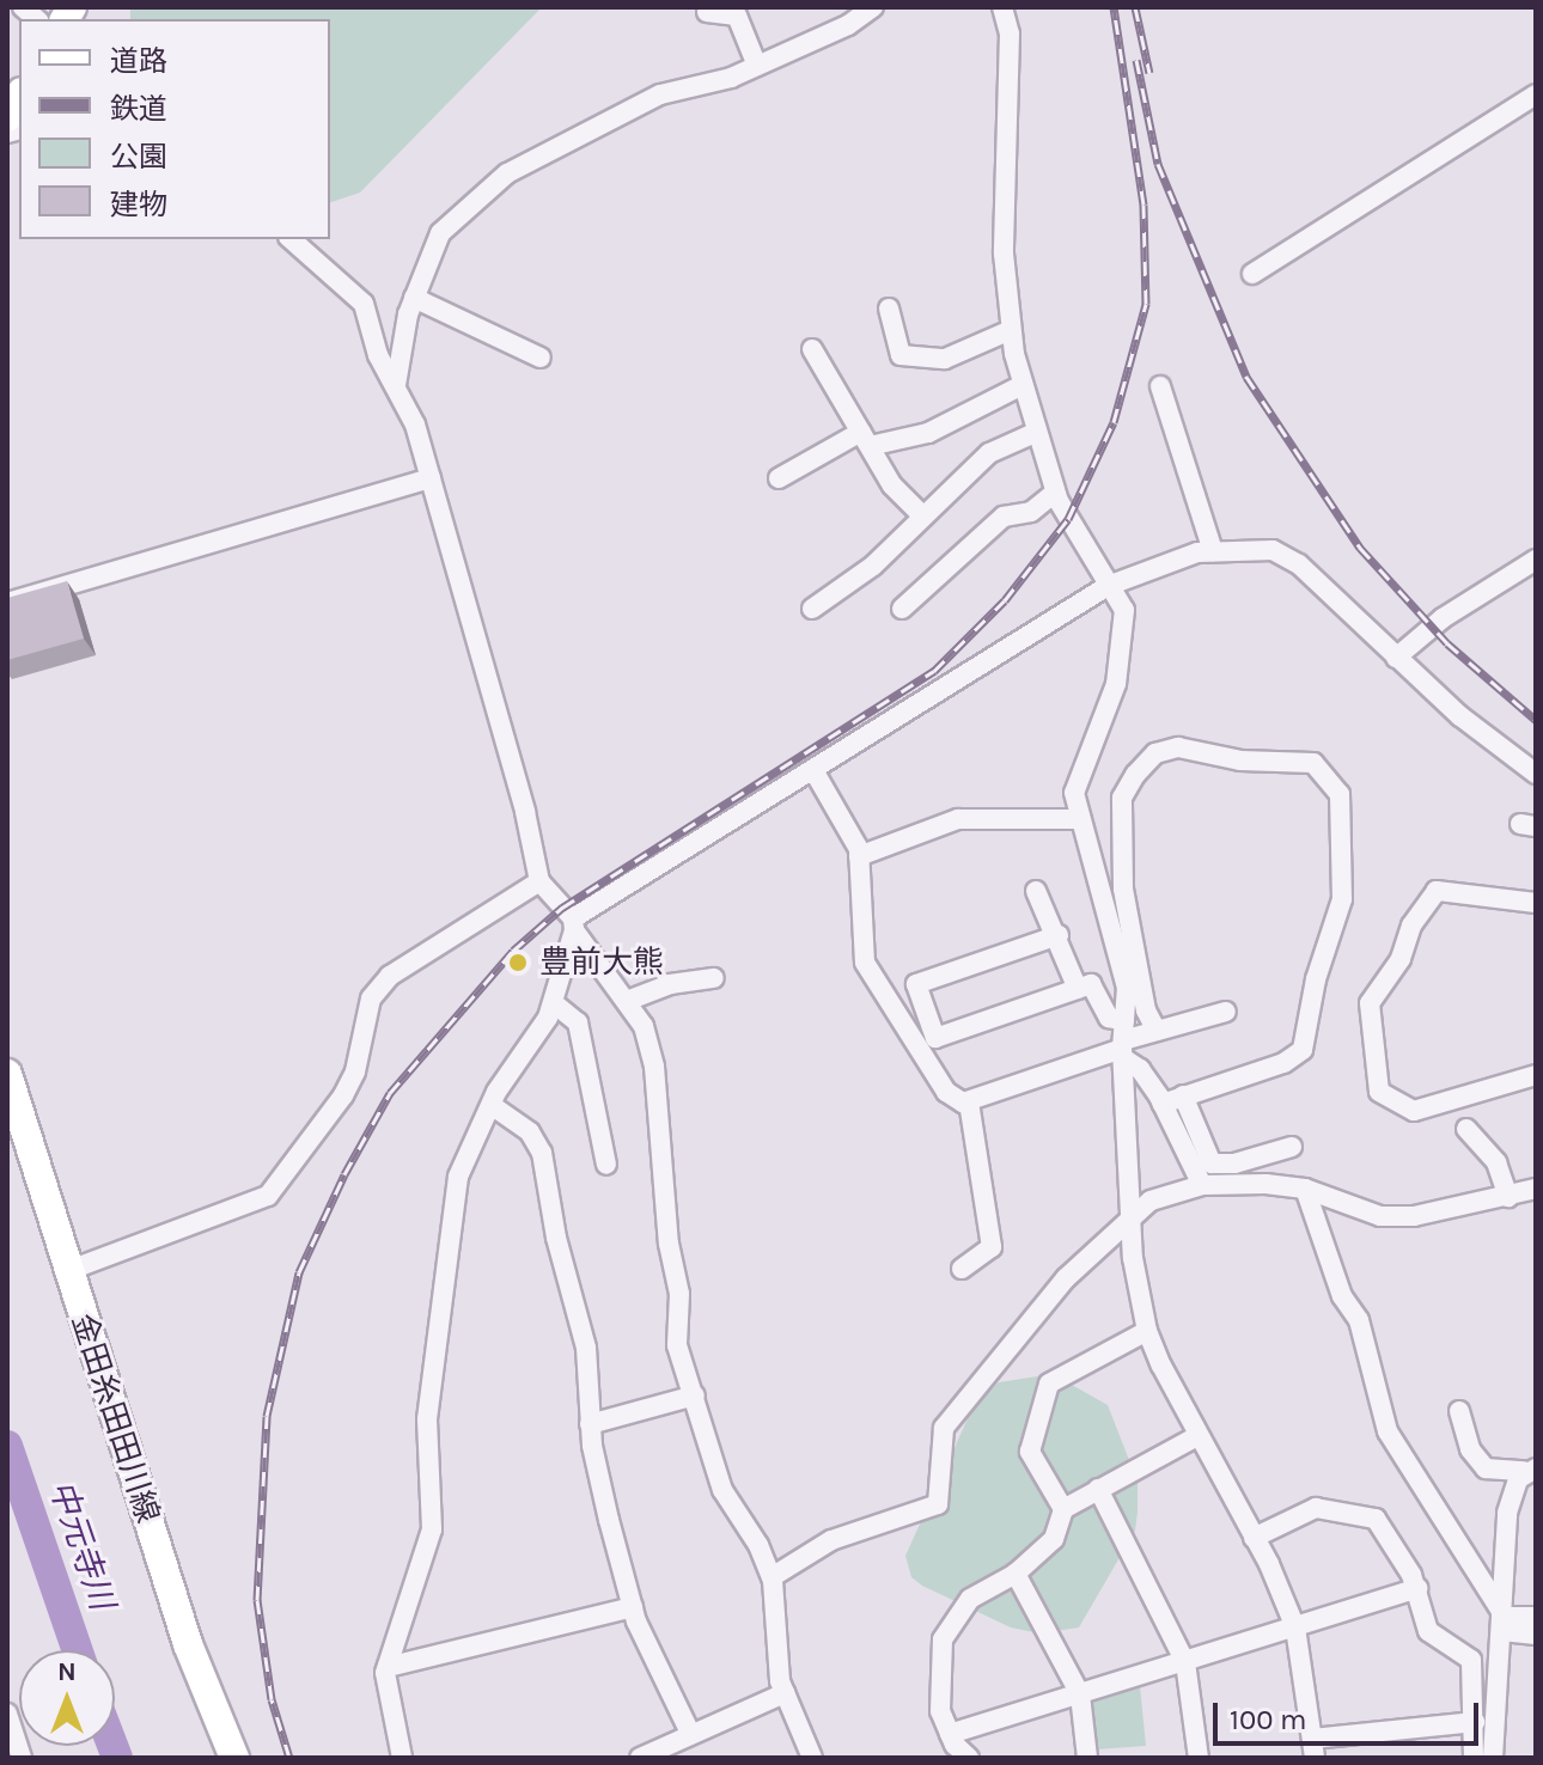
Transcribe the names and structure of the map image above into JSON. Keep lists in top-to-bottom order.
{
  "streets": {
    "main road": ["金田糸田田川線"]
  },
  "water": ["中元寺川"],
  "places": ["豊前大熊"],
  "legend": [
    "道路",
    "鉄道",
    "公園",
    "建物"
  ],
  "scale_bar": "100 m",
  "north": "top"
}
